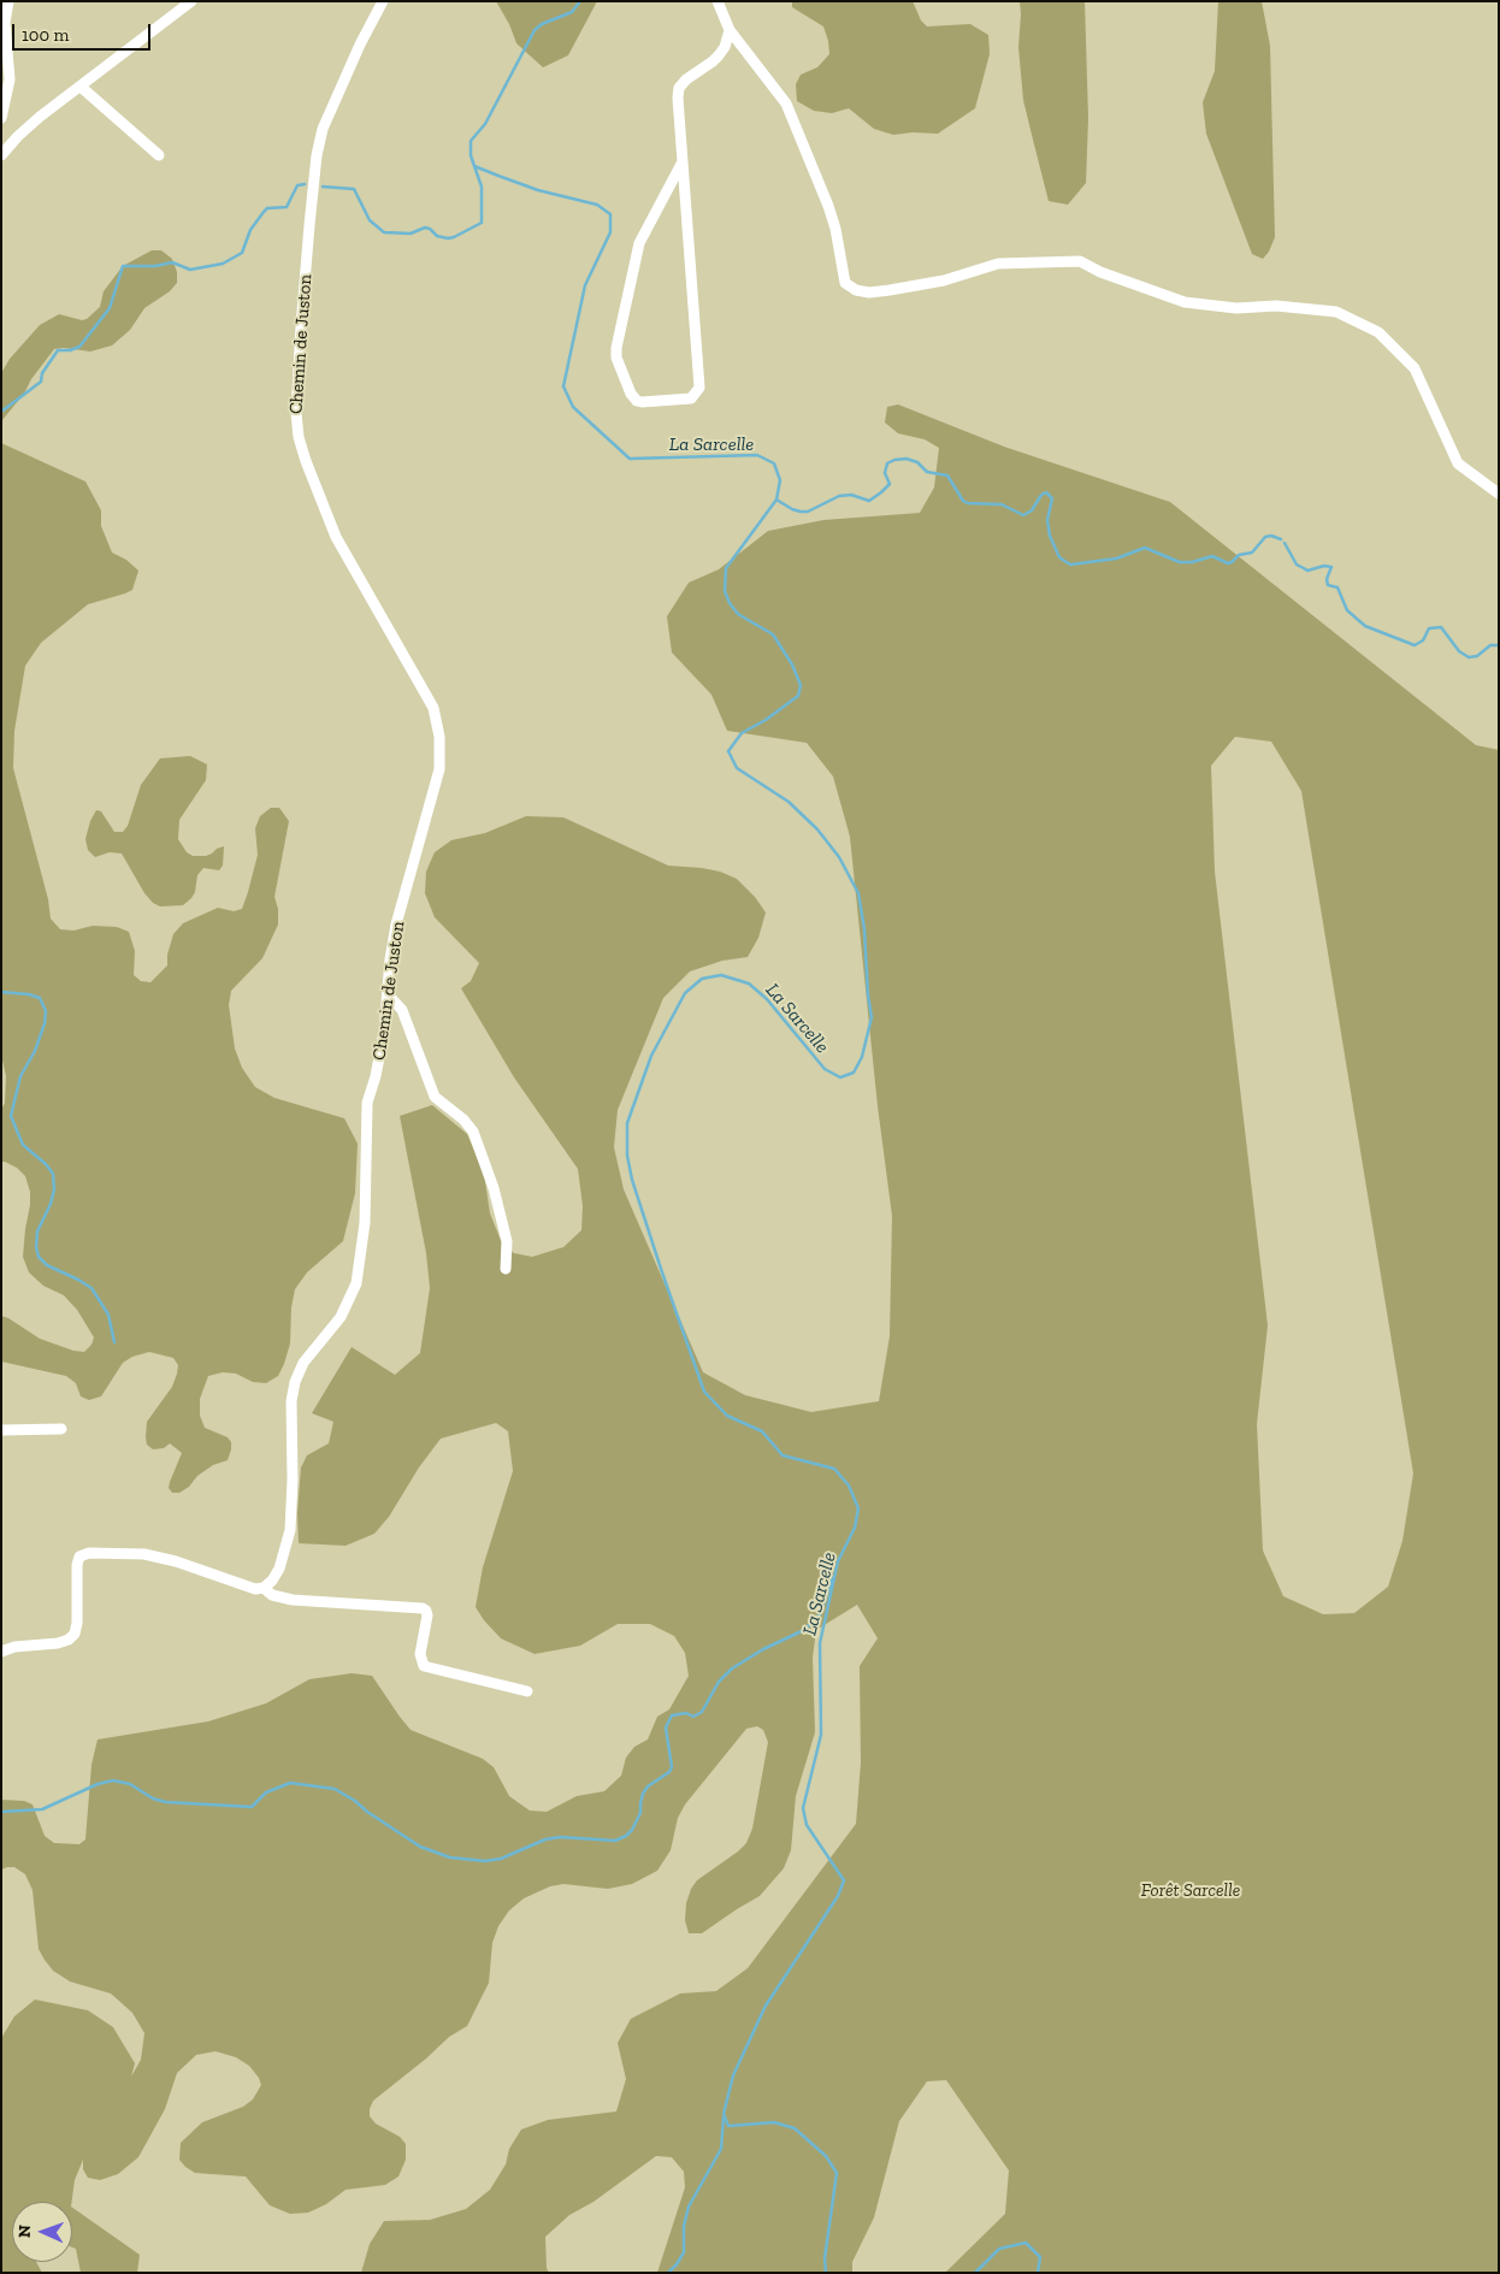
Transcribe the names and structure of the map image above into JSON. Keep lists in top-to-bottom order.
{
  "streets": {
    "street": ["Chemin de Juston"]
  },
  "water": ["La Sarcelle"],
  "parks": ["Forêt Sarcelle"],
  "scale_bar": "100 m",
  "north": "left"
}
